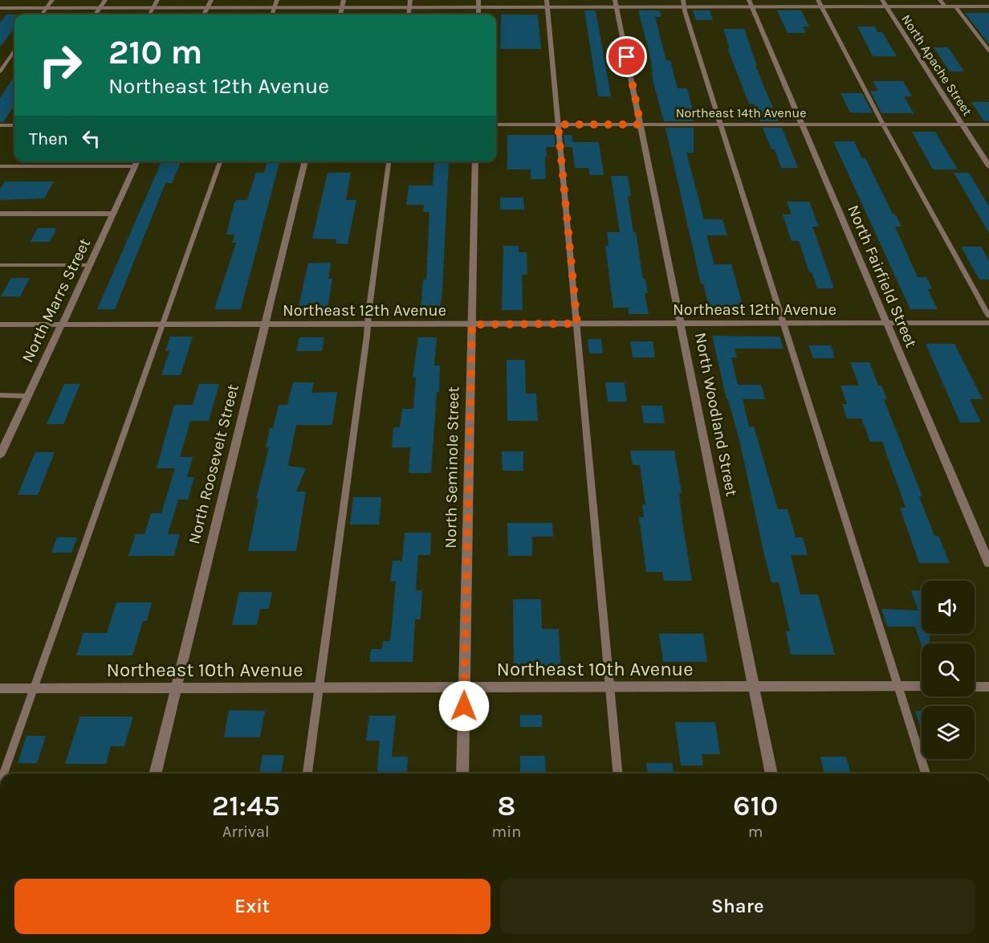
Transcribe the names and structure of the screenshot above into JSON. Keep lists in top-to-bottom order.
{
  "streets": {
    "street": [
      "North Apache Street",
      "Northeast 14th Avenue",
      "North Fairfield Street",
      "North Marrs Street",
      "Northeast 12th Avenue",
      "North Woodland Street",
      "North Roosevelt Street",
      "North Seminole Street",
      "Northeast 10th Avenue"
    ]
  },
  "crossings": [
    ["North Apache Street", "Northeast 14th Avenue"],
    ["Northeast 14th Avenue", "North Fairfield Street"],
    ["Northeast 14th Avenue", "North Woodland Street"],
    ["North Fairfield Street", "Northeast 12th Avenue"],
    ["North Marrs Street", "Northeast 12th Avenue"],
    ["Northeast 12th Avenue", "North Woodland Street"],
    ["Northeast 12th Avenue", "North Roosevelt Street"],
    ["Northeast 12th Avenue", "North Seminole Street"],
    ["North Woodland Street", "Northeast 10th Avenue"],
    ["North Roosevelt Street", "Northeast 10th Avenue"],
    ["North Seminole Street", "Northeast 10th Avenue"]
  ],
  "page": {
    "turn": ["210 m", "Northeast 12th Avenue"],
    "then": "Then",
    "eta": [
      "21:45",
      "Arrival",
      "8",
      "min",
      "610",
      "m"
    ],
    "buttons": ["Exit", "Share"]
  }
}
